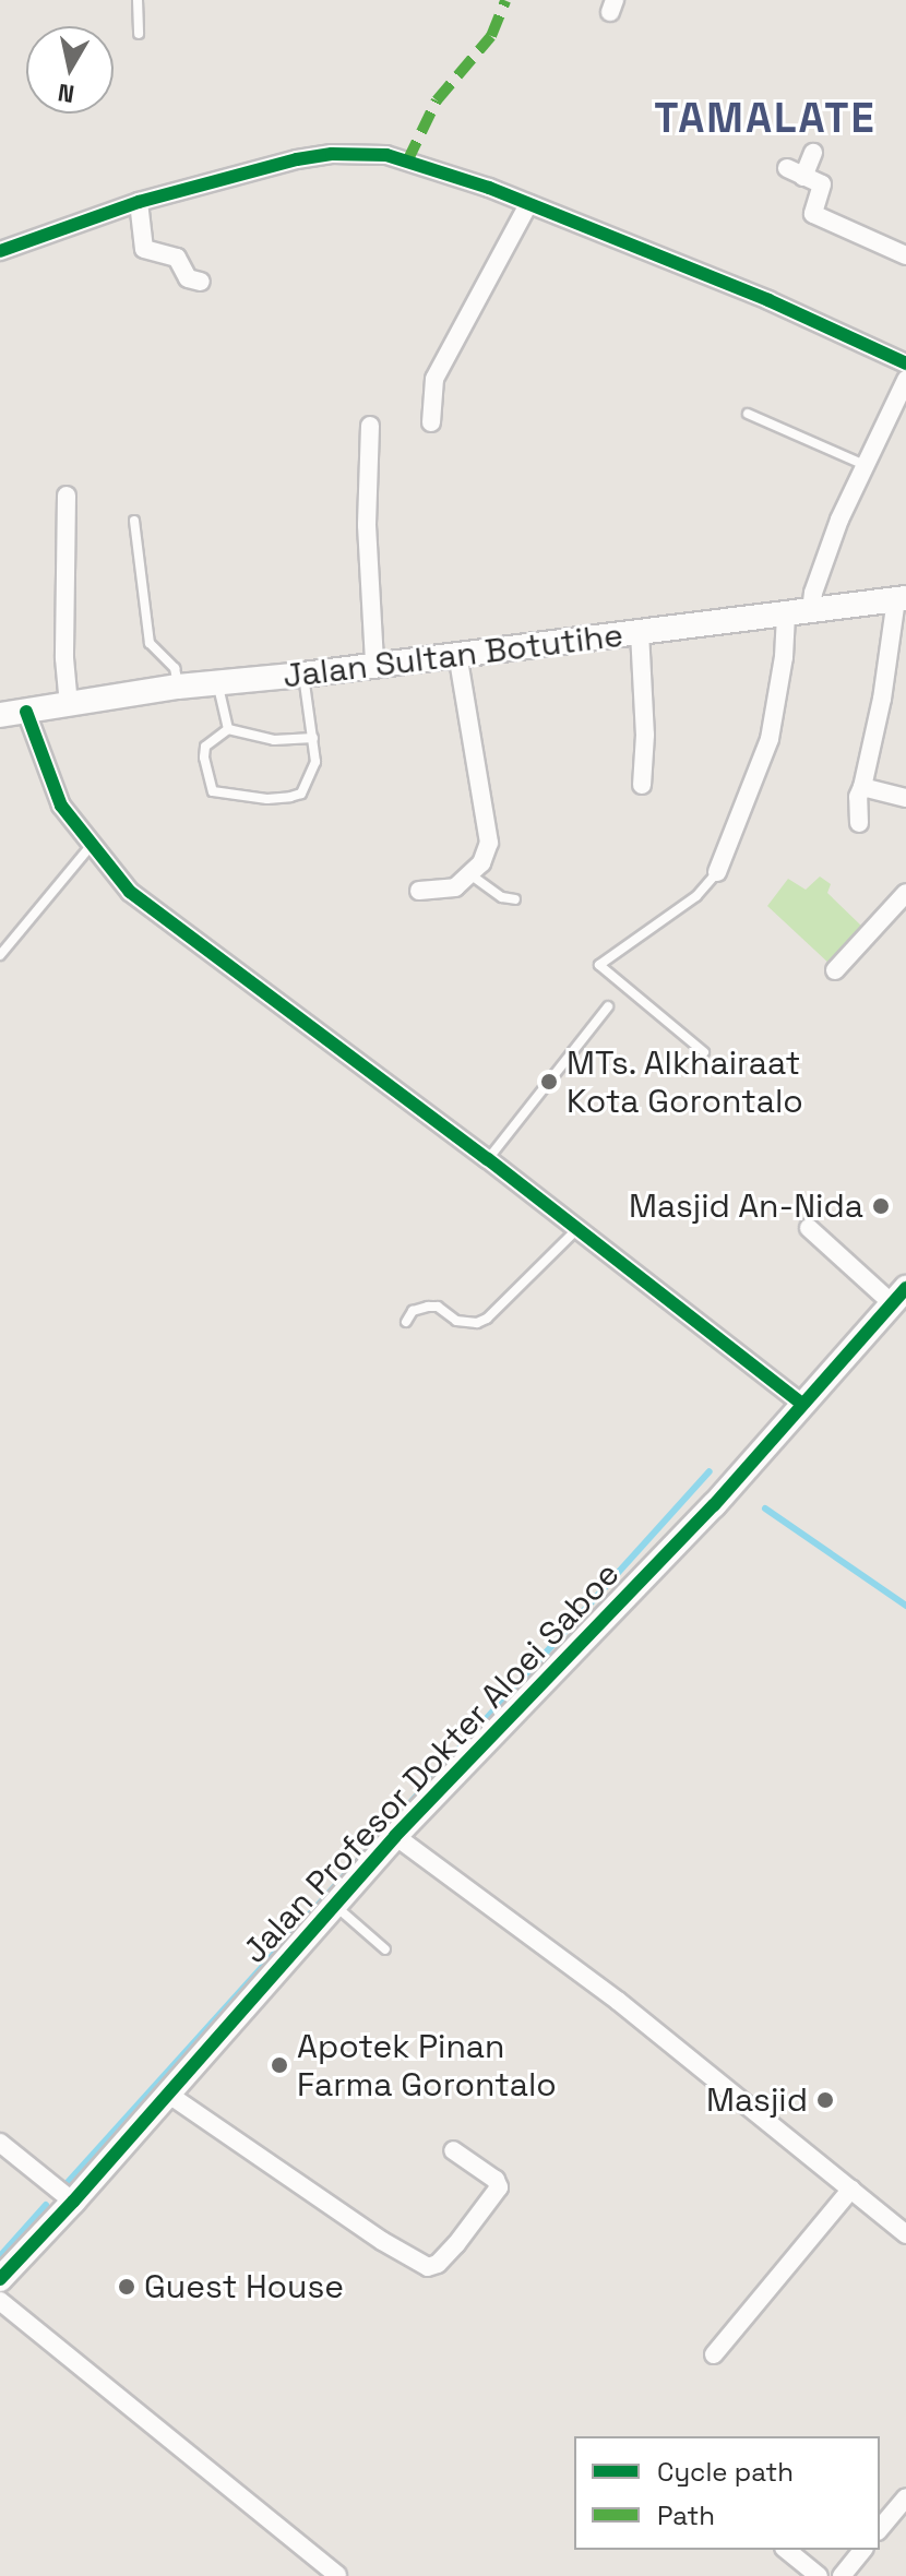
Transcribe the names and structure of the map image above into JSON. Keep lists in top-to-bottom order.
{
  "streets": {
    "street": ["Jalan Sultan Botutihe", "Jalan Profesor Dokter Aloei Saboe"]
  },
  "districts": ["TAMALATE"],
  "places": [
    "MTs. Alkhairaat Kota Gorontalo",
    "Masjid An-Nida",
    "Apotek Pinan Farma Gorontalo",
    "Masjid",
    "Guest House"
  ],
  "legend": ["Cycle path", "Path"],
  "north": "bottom"
}
